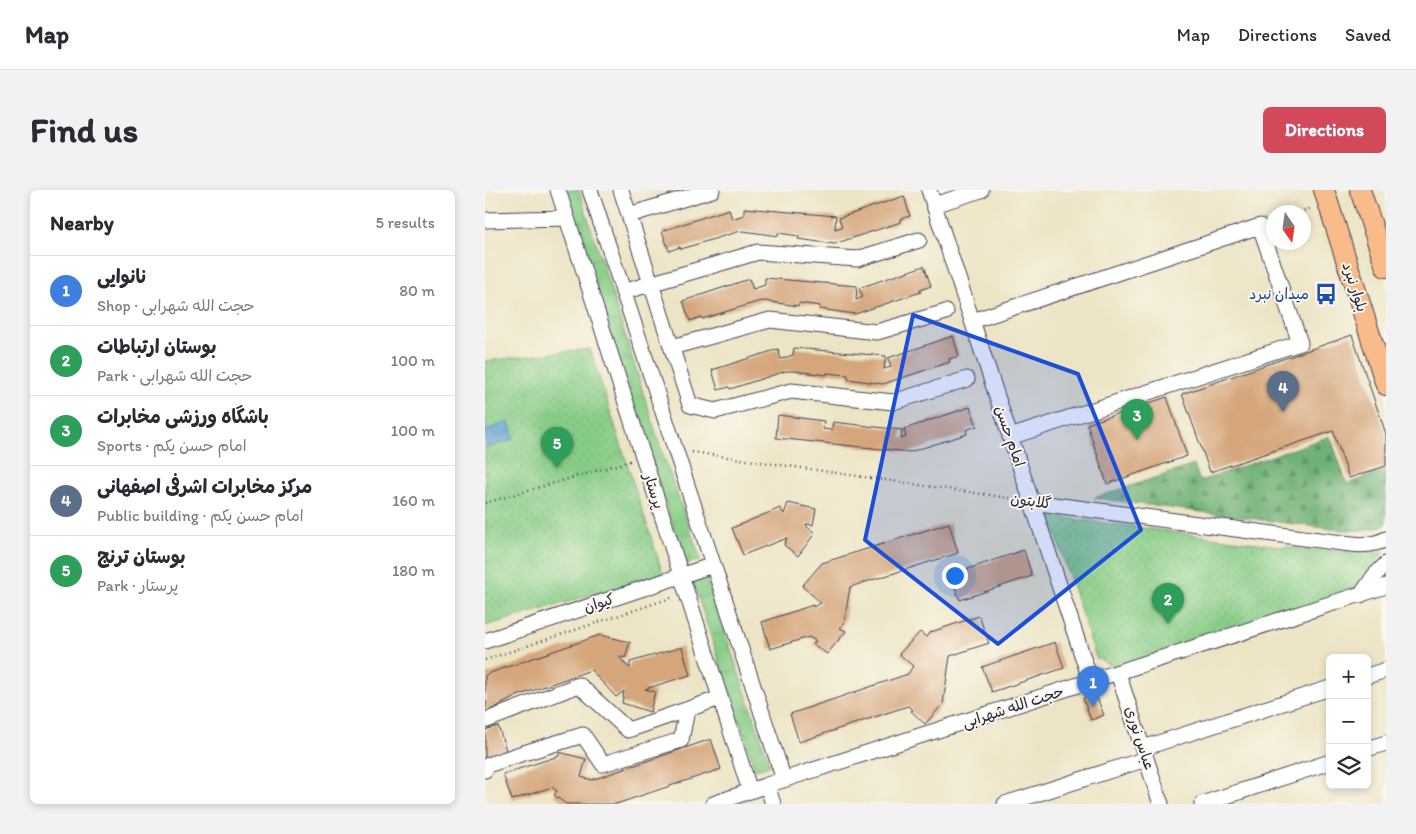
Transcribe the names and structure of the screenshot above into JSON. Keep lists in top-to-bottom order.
{
  "streets": {
    "main road": ["بلوار نبرد"],
    "street": [
      "امام حسن",
      "پرستار",
      "گلابتون",
      "کیوان",
      "حجت الله شهرابی",
      "عباس نوری"
    ]
  },
  "crossings": [
    ["امام حسن", "گلابتون"],
    ["امام حسن", "حجت الله شهرابی"],
    ["پرستار", "کیوان"],
    ["پرستار", "حجت الله شهرابی"],
    ["حجت الله شهرابی", "عباس نوری"]
  ],
  "places": {
    "bus stop": ["میدان نبرد"]
  },
  "north": "bottom",
  "page": {
    "header": "Map",
    "nav": ["Map", "Directions", "Saved"],
    "buttons": "Directions",
    "title": "Find us",
    "heading": ["Nearby", "5 results"],
    "list": [
      {
        "mark": "1",
        "name": "نانوایی",
        "note": "Shop · حجت الله شهرابی",
        "value": "80 m"
      },
      {
        "mark": "2",
        "name": "بوستان ارتباطات",
        "note": "Park · حجت الله شهرابی",
        "value": "100 m"
      },
      {
        "mark": "3",
        "name": "باشگاه ورزشی مخابرات",
        "note": "Sports · امام حسن یکم",
        "value": "100 m"
      },
      {
        "mark": "4",
        "name": "مرکز مخابرات اشرفی اصفهانی",
        "note": "Public building · امام حسن یکم",
        "value": "160 m"
      },
      {
        "mark": "5",
        "name": "بوستان ترنج",
        "note": "Park · پرستار",
        "value": "180 m"
      }
    ],
    "pins": [
      "4",
      "3",
      "5",
      "2",
      "1"
    ],
    "map_buttons": ["+", "−"]
  }
}
